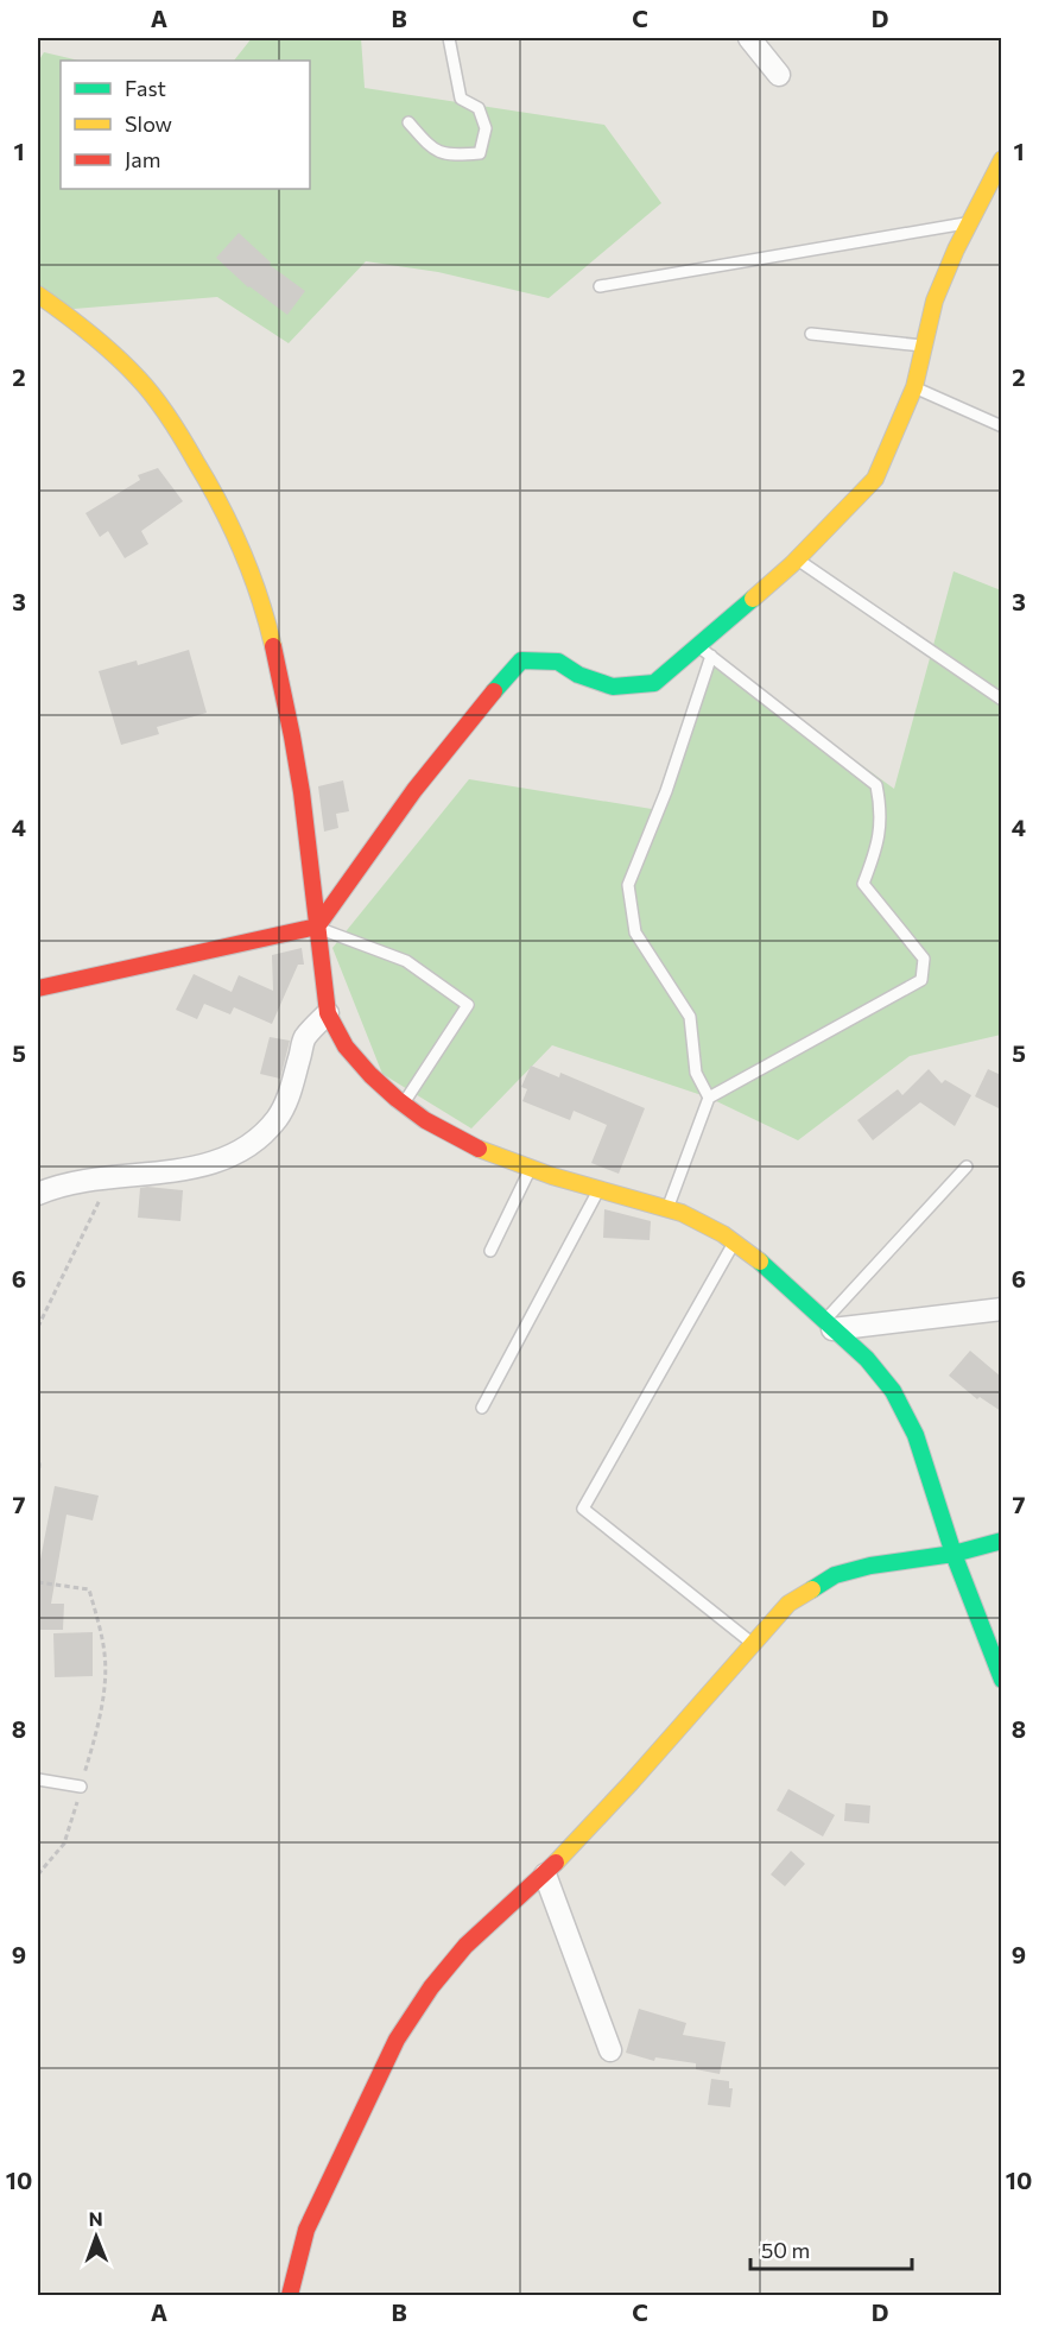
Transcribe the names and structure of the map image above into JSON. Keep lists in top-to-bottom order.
{
  "legend": ["Fast", "Slow", "Jam"],
  "scale_bar": "50 m",
  "north": "top",
  "grid": {
    "columns": [
      "A",
      "B",
      "C",
      "D"
    ],
    "rows": [
      "1",
      "2",
      "3",
      "4",
      "5",
      "6",
      "7",
      "8",
      "9",
      "10"
    ]
  }
}
